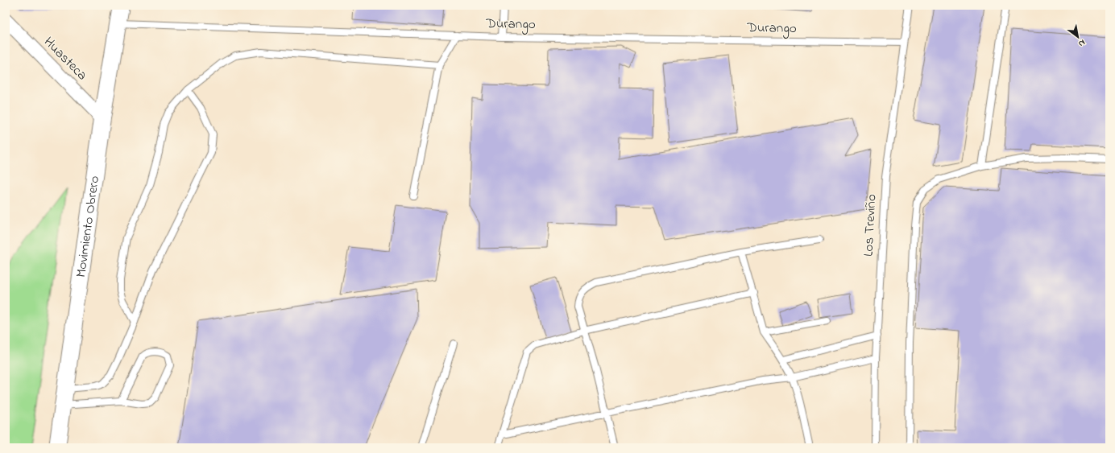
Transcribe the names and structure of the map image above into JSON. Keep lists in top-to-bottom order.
{
  "streets": {
    "street": ["Huasteca", "Movimiento Obrero"],
    "lane": ["Durango", "Los Treviño"]
  },
  "crossings": [
    ["Durango", "Los Treviño"],
    ["Durango", "Movimiento Obrero"],
    ["Huasteca", "Movimiento Obrero"]
  ],
  "north": "bottom right"
}
